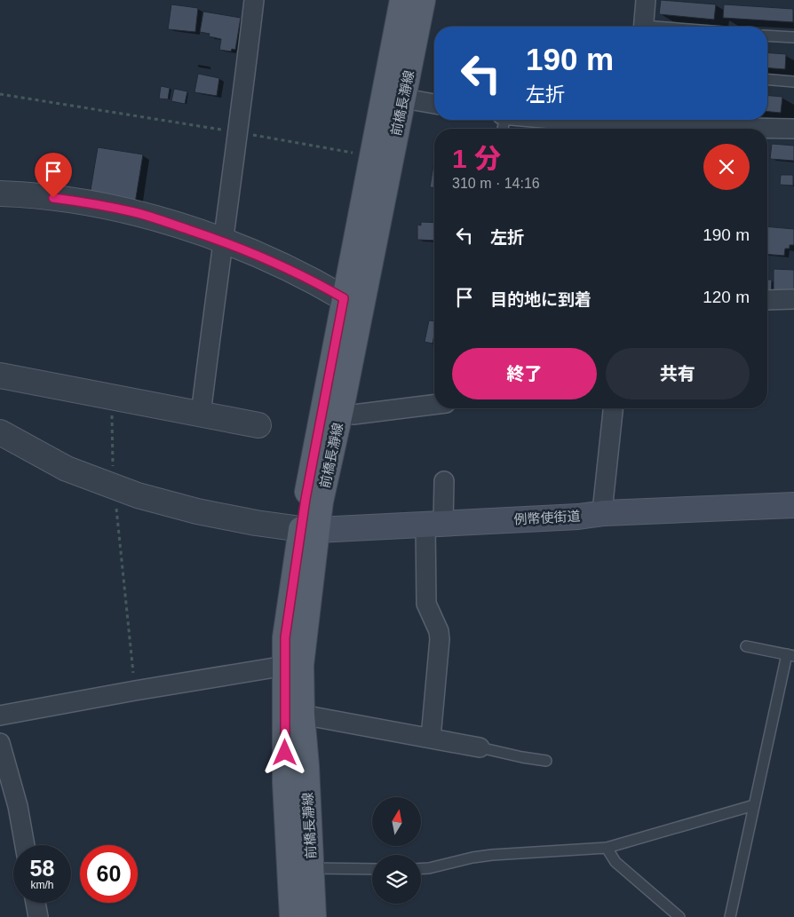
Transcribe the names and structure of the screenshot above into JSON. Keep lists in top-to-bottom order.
{
  "streets": {
    "main road": ["前橋長瀞線", "例幣使街道"]
  },
  "crossings": [
    ["前橋長瀞線", "例幣使街道"]
  ],
  "north": "top",
  "page": {
    "turn": ["190 m", "左折"],
    "heading": ["1 分", "310 m · 14:16"],
    "list": [
      {
        "name": "左折",
        "value": "190 m"
      },
      {
        "name": "目的地に到着",
        "value": "120 m"
      }
    ],
    "buttons": ["終了", "共有"],
    "speed": "58 km/h",
    "limit": "60"
  }
}
